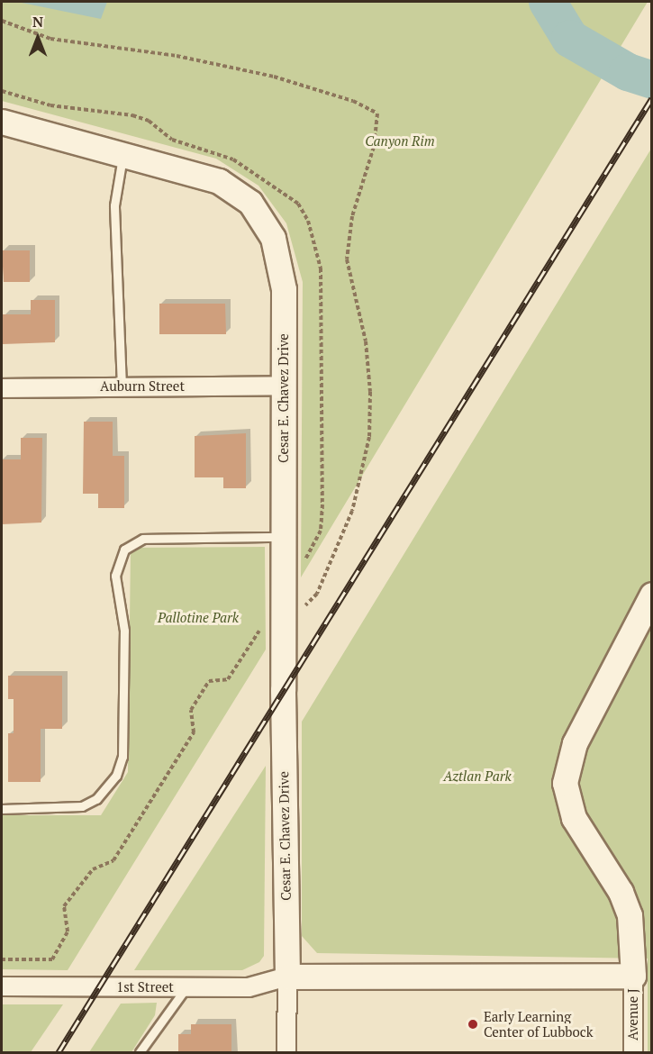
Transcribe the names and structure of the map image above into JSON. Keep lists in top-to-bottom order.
{
  "streets": {
    "street": [
      "Auburn Street",
      "Cesar E. Chavez Drive",
      "1st Street",
      "Avenue J"
    ]
  },
  "crossings": [
    ["Auburn Street", "Cesar E. Chavez Drive"],
    ["Cesar E. Chavez Drive", "1st Street"]
  ],
  "parks": ["Canyon Rim", "Pallotine Park", "Aztlan Park"],
  "places": ["Early Learning Center of Lubbock"],
  "north": "top"
}
